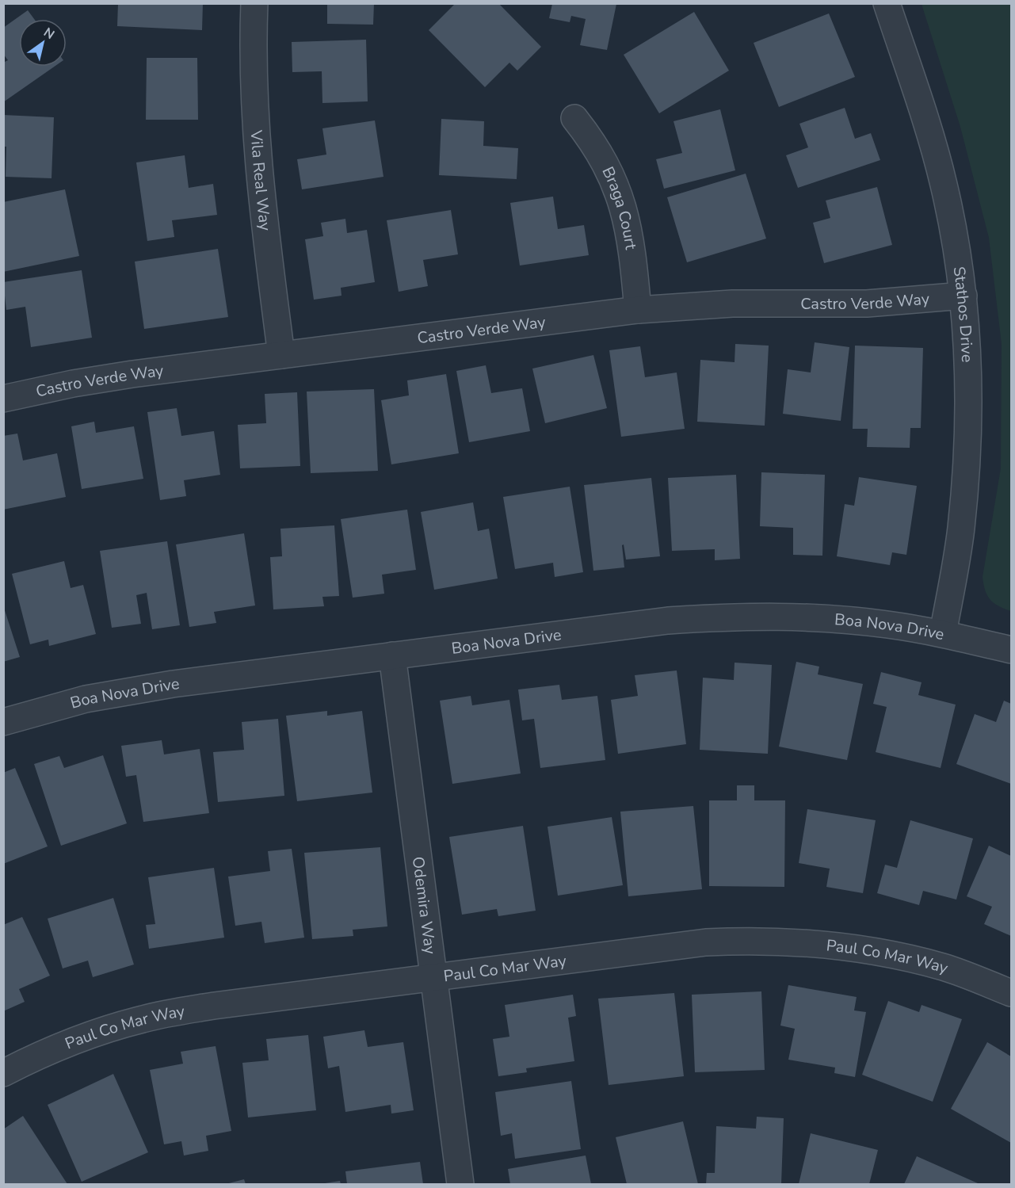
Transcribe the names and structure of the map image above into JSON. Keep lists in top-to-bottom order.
{
  "streets": {
    "street": [
      "Vila Real Way",
      "Braga Court",
      "Castro Verde Way",
      "Stathos Drive",
      "Boa Nova Drive",
      "Odemira Way",
      "Paul Co Mar Way"
    ]
  },
  "crossings": [
    ["Vila Real Way", "Castro Verde Way"],
    ["Braga Court", "Castro Verde Way"],
    ["Castro Verde Way", "Stathos Drive"],
    ["Stathos Drive", "Boa Nova Drive"],
    ["Boa Nova Drive", "Odemira Way"],
    ["Odemira Way", "Paul Co Mar Way"]
  ],
  "north": "top right"
}
